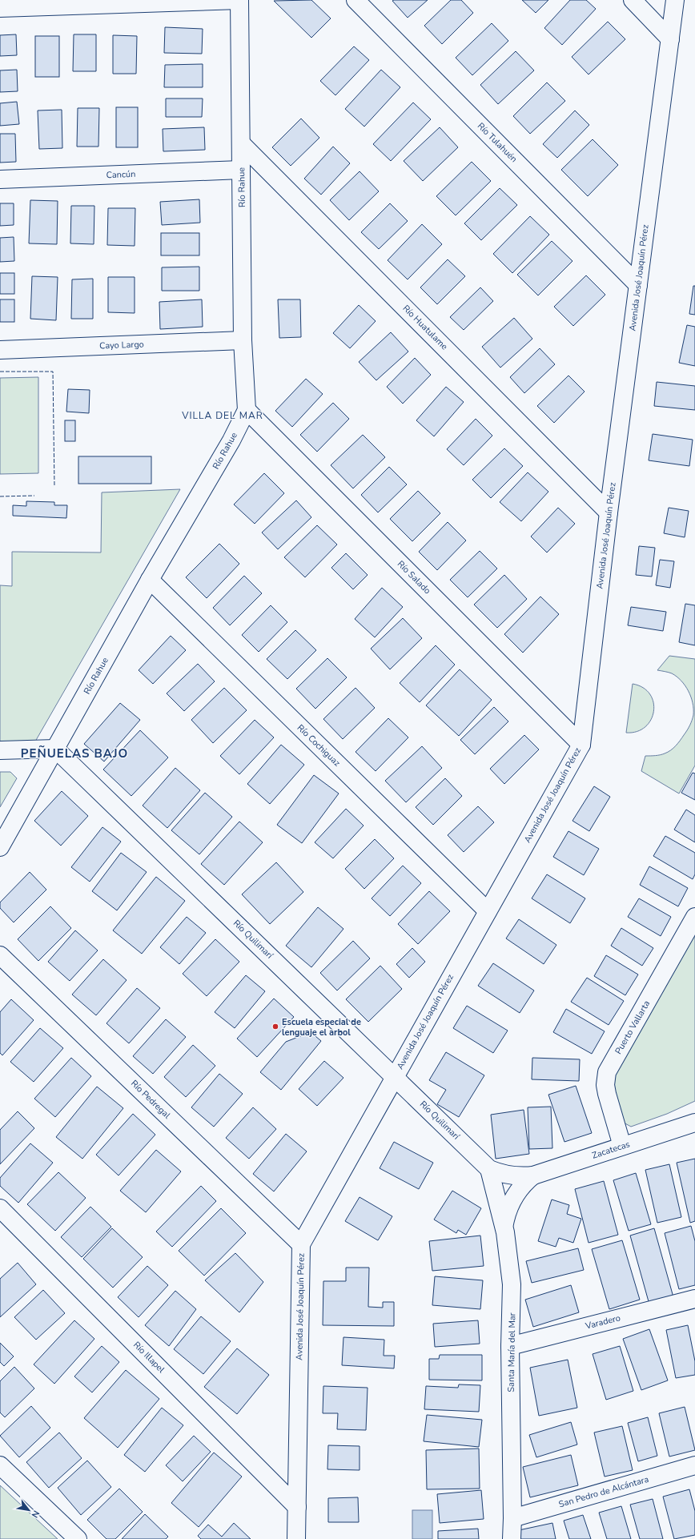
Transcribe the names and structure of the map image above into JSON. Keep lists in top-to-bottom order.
{
  "streets": {
    "street": [
      "Río Tulahuén",
      "Cancún",
      "Río Rahue",
      "Avenida José Joaquín Pérez",
      "Río Huatulame",
      "Cayo Largo",
      "Río Salado",
      "Río Cochiguaz",
      "Río Quilimarí",
      "Puerto Vallarta",
      "Río Pedregal",
      "Zacatecas",
      "Varadero",
      "Santa María del Mar",
      "Río Illapel",
      "San Pedro de Alcántara"
    ]
  },
  "crossings": [
    ["Río Tulahuén", "Avenida José Joaquín Pérez"],
    ["Cancún", "Río Rahue"],
    ["Río Rahue", "Río Huatulame"],
    ["Río Rahue", "Cayo Largo"],
    ["Río Rahue", "Río Salado"],
    ["Río Rahue", "Río Cochiguaz"],
    ["Río Rahue", "Río Quilimarí"],
    ["Avenida José Joaquín Pérez", "Río Huatulame"],
    ["Avenida José Joaquín Pérez", "Río Salado"],
    ["Avenida José Joaquín Pérez", "Río Cochiguaz"],
    ["Avenida José Joaquín Pérez", "Río Quilimarí"],
    ["Avenida José Joaquín Pérez", "Río Pedregal"],
    ["Avenida José Joaquín Pérez", "Río Illapel"],
    ["Río Quilimarí", "Zacatecas"],
    ["Río Quilimarí", "Santa María del Mar"],
    ["Puerto Vallarta", "Zacatecas"],
    ["Zacatecas", "Santa María del Mar"],
    ["Varadero", "Santa María del Mar"],
    ["Santa María del Mar", "San Pedro de Alcántara"]
  ],
  "districts": ["VILLA DEL MAR", "PEÑUELAS BAJO"],
  "places": ["Escuela especial de lenguaje el arbol"],
  "north": "bottom right"
}
